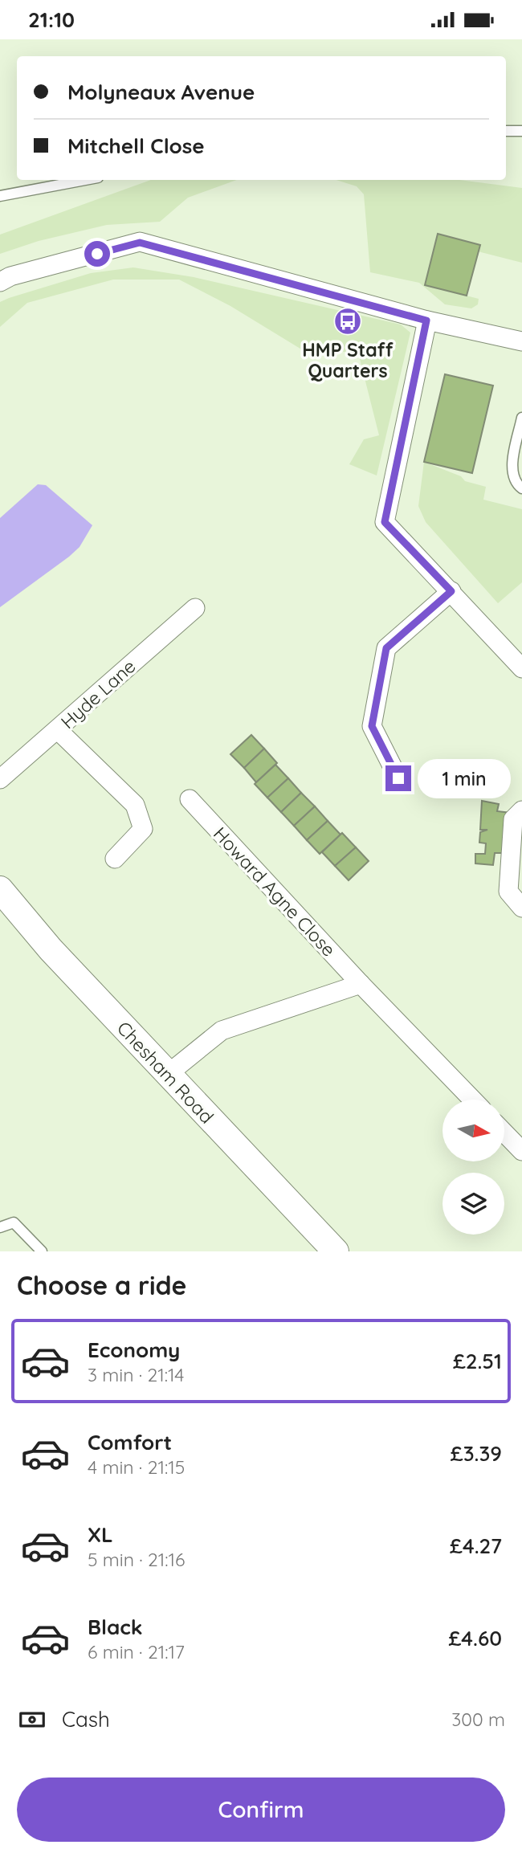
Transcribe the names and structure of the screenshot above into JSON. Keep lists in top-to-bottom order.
{
  "streets": {
    "main road": ["Chesham Road"],
    "street": ["Hyde Lane", "Howard Agne Close"]
  },
  "places": {
    "bus stop": ["HMP Staff Quarters"]
  },
  "north": "right",
  "page": {
    "status": "21:10",
    "banner": ["Molyneaux Avenue", "Mitchell Close"],
    "bubble": "1 min",
    "heading": "Choose a ride",
    "list": [
      {
        "name": "Economy",
        "note": "3 min · 21:14",
        "value": "£2.51"
      },
      {
        "name": "Comfort",
        "note": "4 min · 21:15",
        "value": "£3.39"
      },
      {
        "name": "XL",
        "note": "5 min · 21:16",
        "value": "£4.27"
      },
      {
        "name": "Black",
        "note": "6 min · 21:17",
        "value": "£4.60"
      }
    ],
    "pay": ["Cash", "300 m"],
    "buttons": "Confirm"
  }
}
